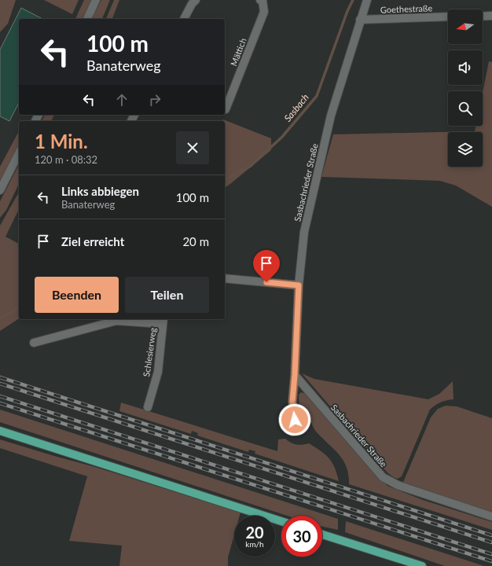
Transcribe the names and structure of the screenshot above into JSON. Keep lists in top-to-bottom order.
{
  "streets": {
    "street": [
      "Goethestraße",
      "Mättich",
      "Sasbachrieder Straße",
      "Schlesierweg"
    ]
  },
  "crossings": [
    ["Goethestraße", "Sasbachrieder Straße"]
  ],
  "water": ["Sasbach"],
  "north": "left",
  "page": {
    "turn": ["100 m", "Banaterweg"],
    "heading": ["1 Min.", "120 m · 08:32"],
    "list": [
      {
        "name": "Links abbiegen",
        "note": "Banaterweg",
        "value": "100 m"
      },
      {
        "name": "Ziel erreicht",
        "value": "20 m"
      }
    ],
    "buttons": ["Beenden", "Teilen"],
    "speed": "20 km/h",
    "limit": "30"
  }
}
